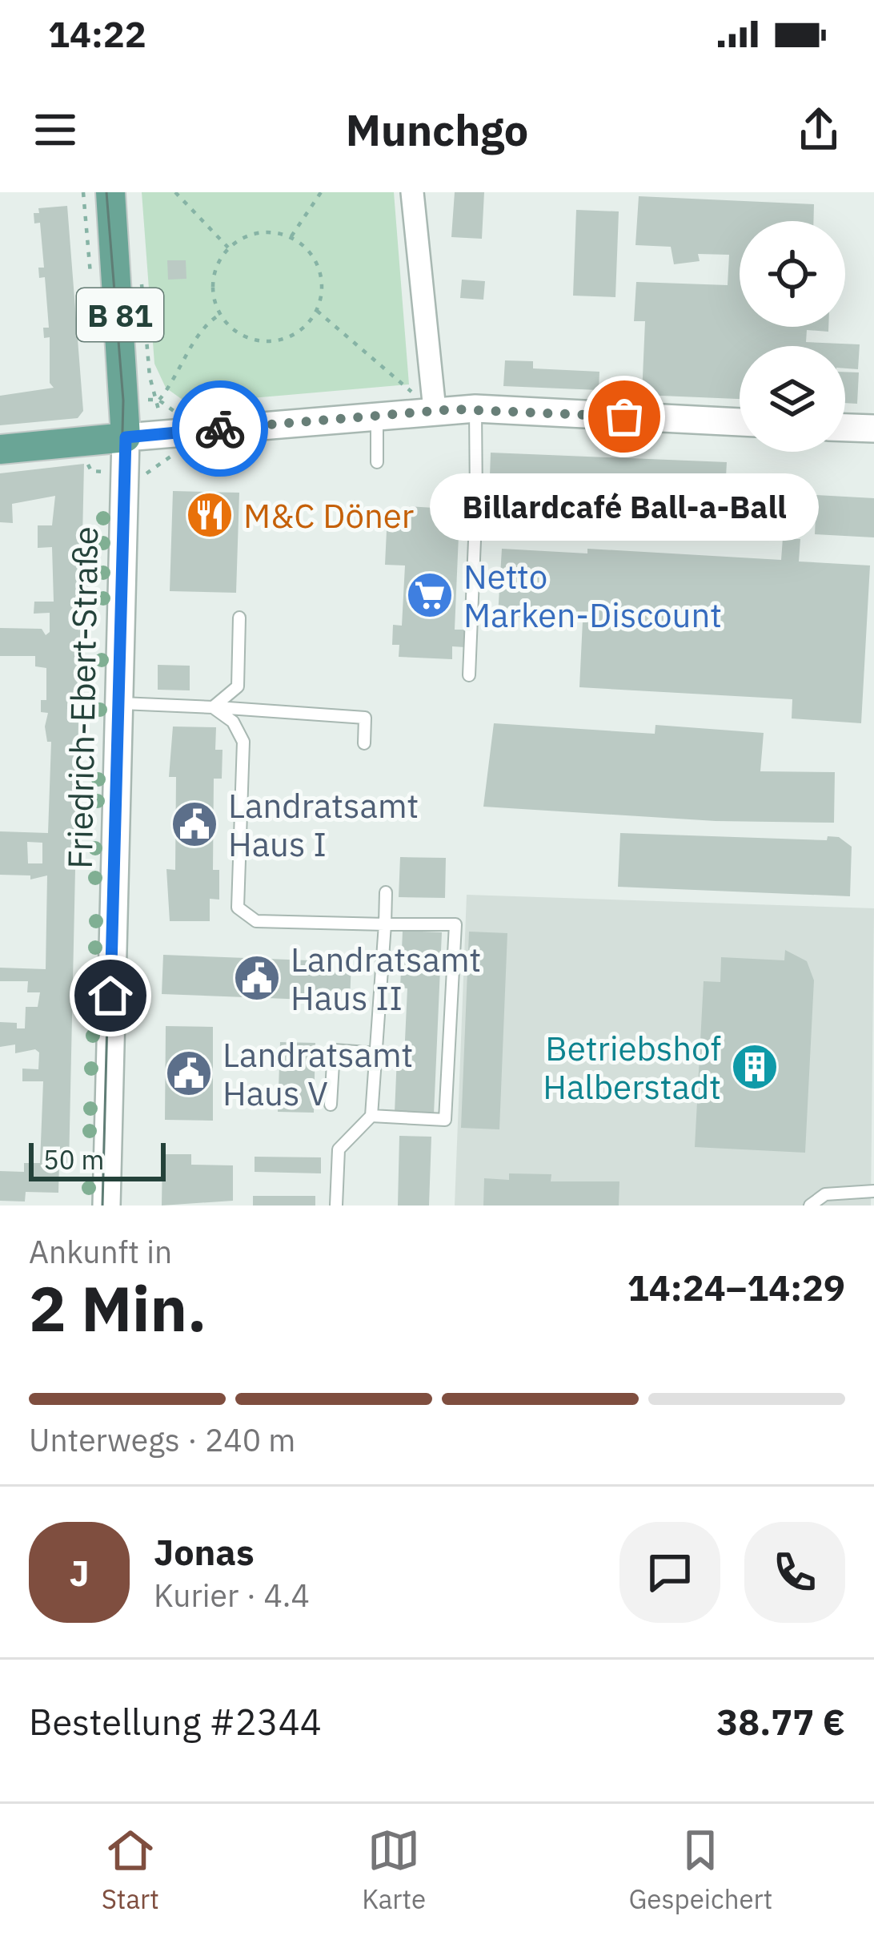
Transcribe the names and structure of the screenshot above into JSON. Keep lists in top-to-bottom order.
{
  "streets": {
    "main road": ["B 81", "Friedrich-Ebert-Straße"]
  },
  "places": {
    "other": ["Billardcafé Ball-a-Ball"],
    "restaurant": ["M&C Döner"],
    "supermarket": ["Netto Marken-Discount"],
    "public building": ["Landratsamt Haus I", "Landratsamt Haus II", "Landratsamt Haus V"],
    "building": ["Betriebshof Halberstadt"]
  },
  "scale_bar": "50 m",
  "page": {
    "status": "14:22",
    "header": "Munchgo",
    "bubble": "Billardcafé Ball-a-Ball",
    "scale": "50 m",
    "heading": ["2 Min.", "Ankunft in", "14:24–14:29"],
    "panel": [
      "Jonas",
      "Kurier · 4.4",
      "Bestellung #2344",
      "38.77 €"
    ],
    "bar": "Unterwegs · 240 m",
    "round": "J",
    "tabs": ["Start", "Karte", "Gespeichert"]
  }
}
